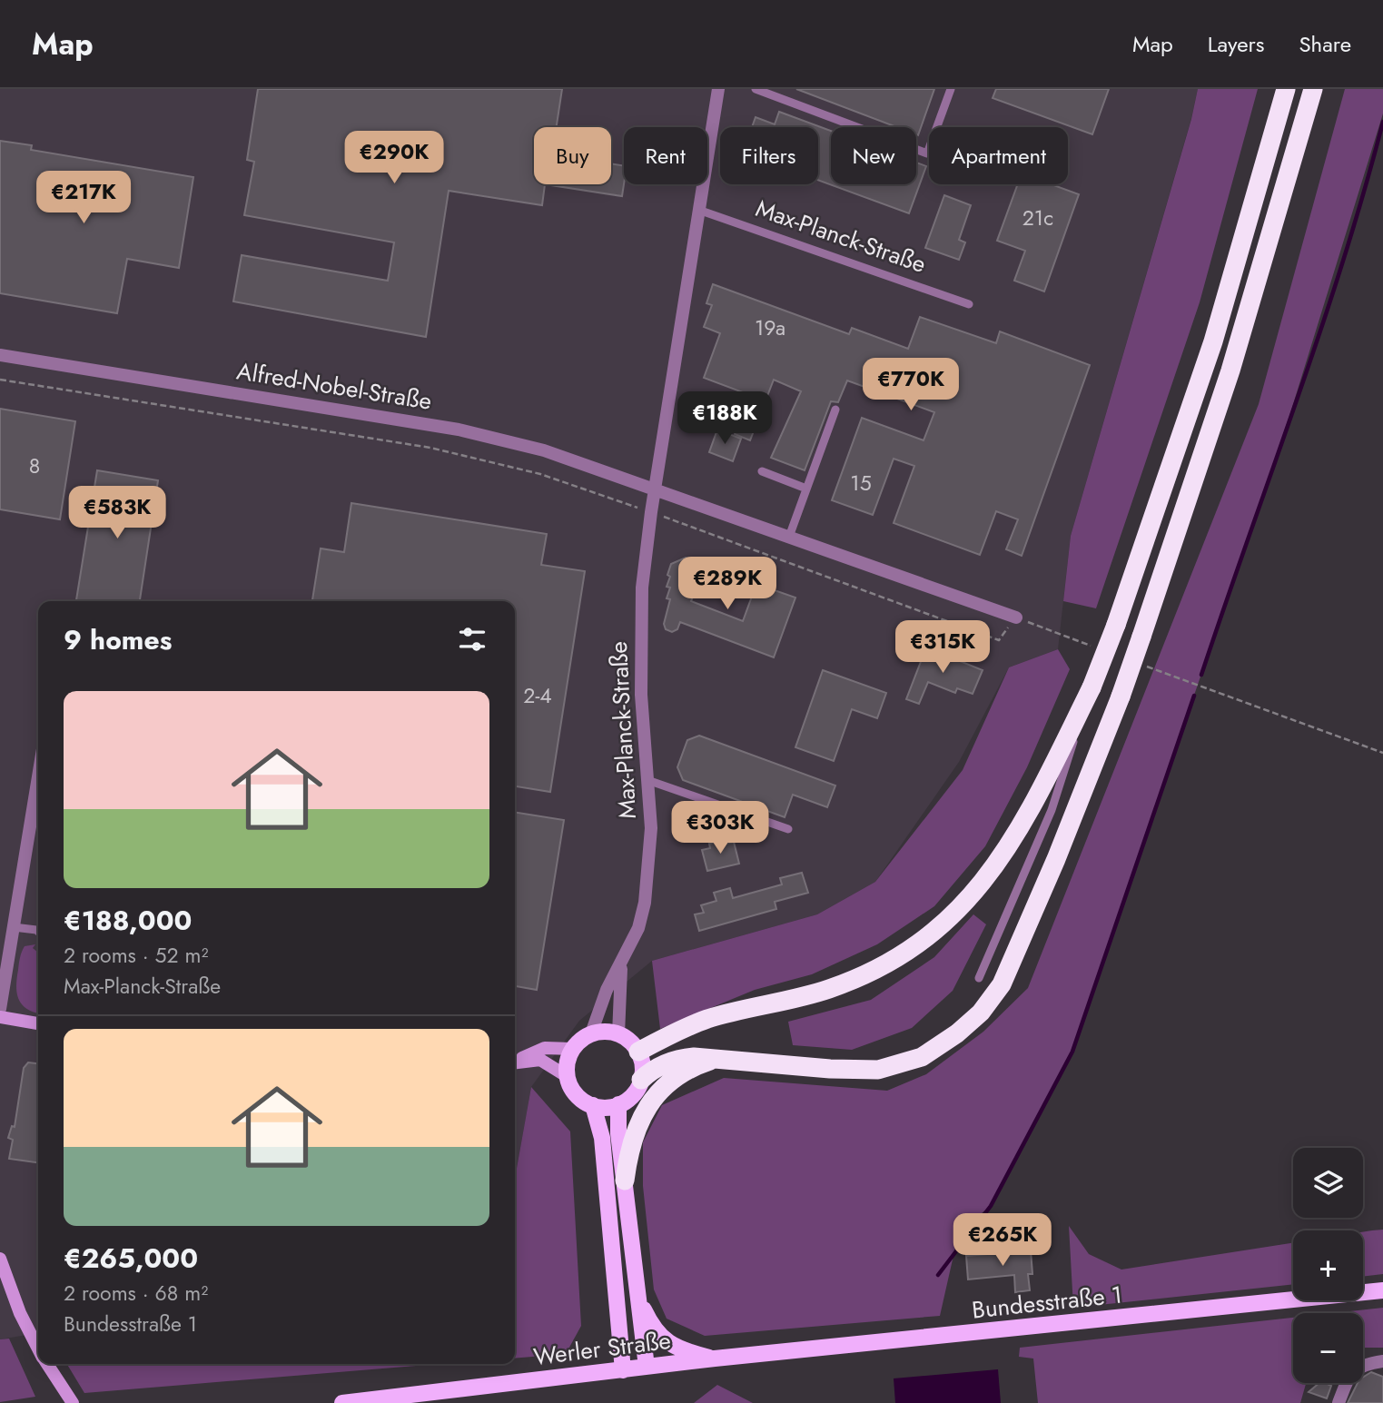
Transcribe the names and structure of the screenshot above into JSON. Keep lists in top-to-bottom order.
{
  "streets": {
    "main road": ["Bundesstraße 1", "Werler Straße"],
    "street": ["Max-Planck-Straße", "Alfred-Nobel-Straße"]
  },
  "crossings": [
    ["Max-Planck-Straße", "Alfred-Nobel-Straße"],
    ["Bundesstraße 1", "Werler Straße"]
  ],
  "house_numbers": [
    "21c",
    "19a",
    "8",
    "15",
    "2-4"
  ],
  "page": {
    "header": "Map",
    "nav": ["Map", "Layers", "Share"],
    "chip": [
      "Buy",
      "Rent",
      "Filters",
      "New",
      "Apartment"
    ],
    "price": [
      "€290K",
      "€217K",
      "€770K",
      "€188K",
      "€583K",
      "€289K",
      "€315K",
      "€303K",
      "€265K"
    ],
    "heading": "9 homes",
    "list": [
      {
        "name": "€188,000",
        "note": "2 rooms · 52 m² · Max-Planck-Straße"
      },
      {
        "name": "€265,000",
        "note": "2 rooms · 68 m² · Bundesstraße 1"
      }
    ],
    "map_buttons": ["+", "−"]
  }
}
